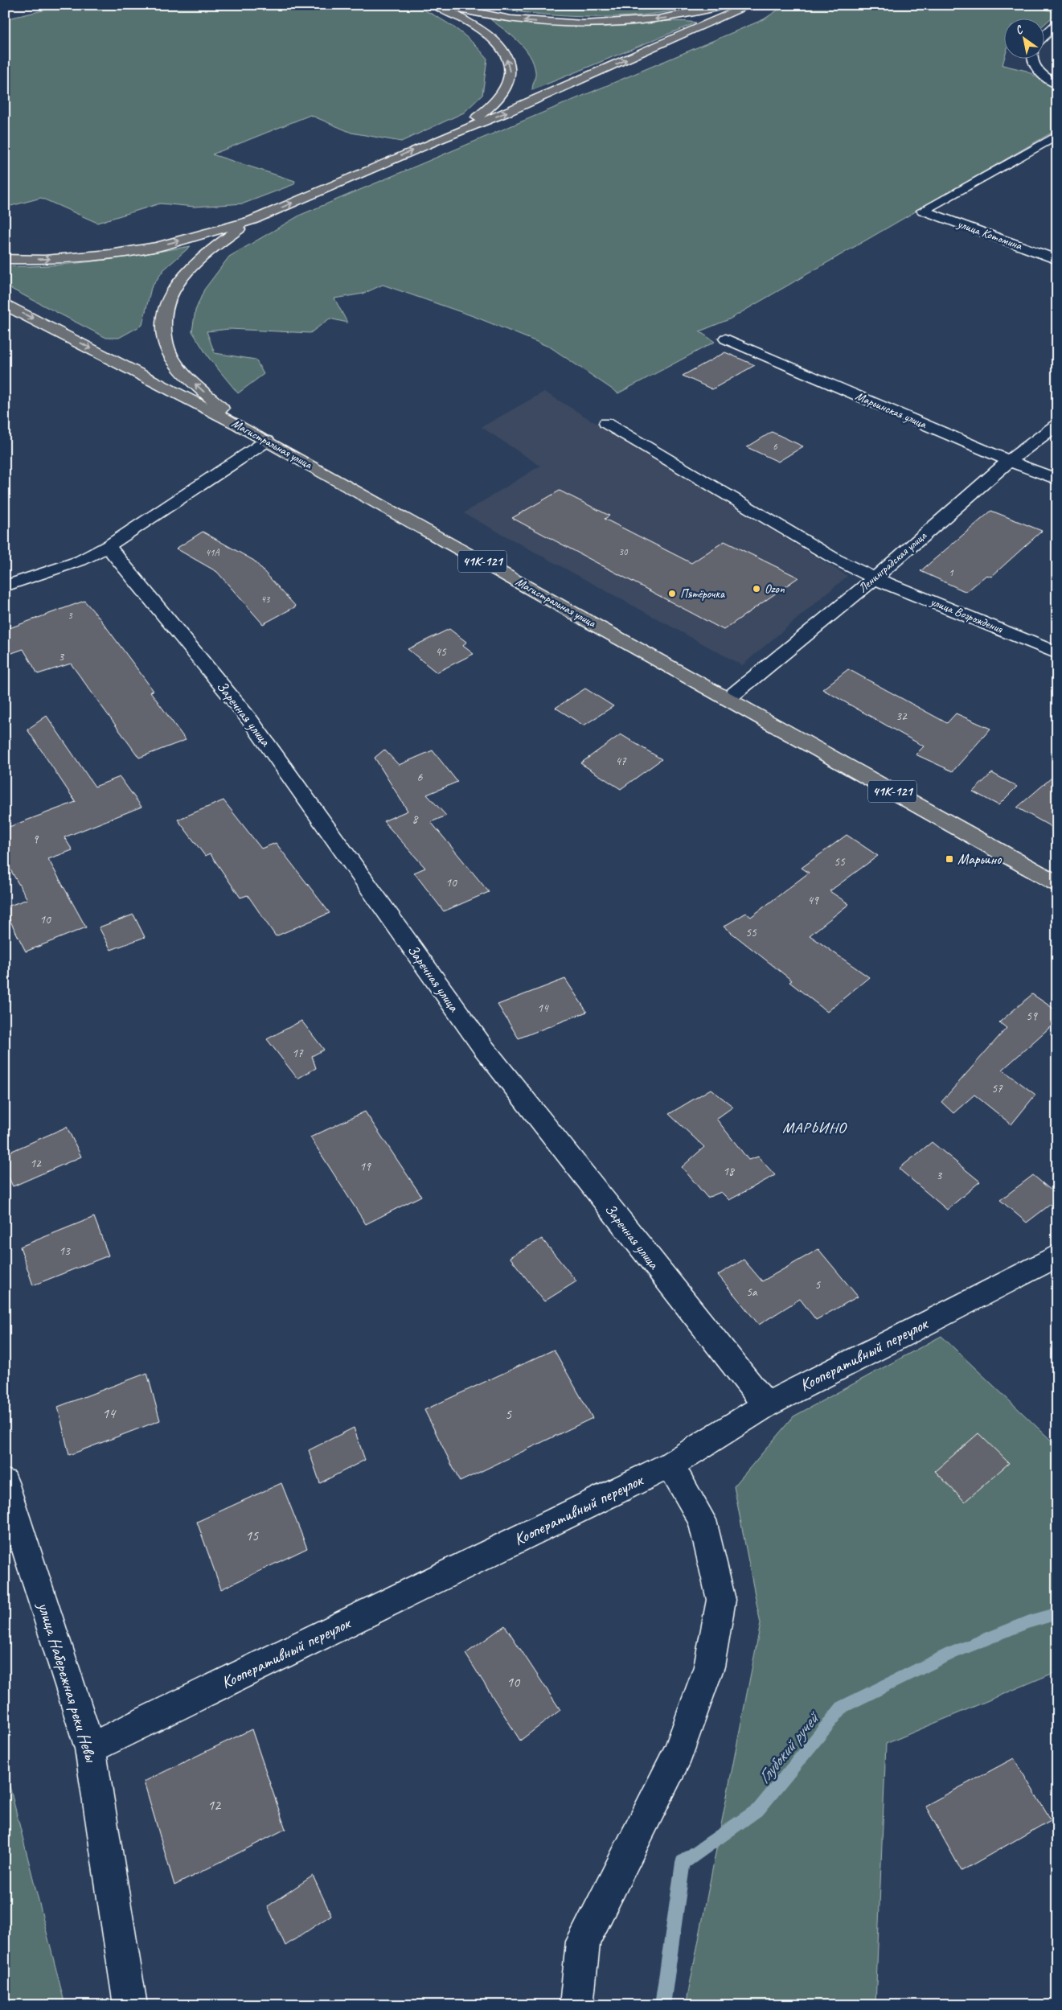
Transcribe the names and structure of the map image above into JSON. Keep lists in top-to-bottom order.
{
  "streets": {
    "main road": ["Магистральная улица", "41К-121"],
    "street": [
      "улица Котомина",
      "Марьинская улица",
      "Ленинградская улица",
      "улица Возрождения",
      "Заречная улица",
      "Кооперативный переулок",
      "улица Набережная реки Невы"
    ]
  },
  "crossings": [
    ["Марьинская улица", "Ленинградская улица"],
    ["Магистральная улица", "Ленинградская улица"],
    ["Ленинградская улица", "улица Возрождения"],
    ["Заречная улица", "Кооперативный переулок"],
    ["Кооперативный переулок", "улица Набережная реки Невы"]
  ],
  "districts": ["МАРЬИНО"],
  "water": ["Глубокий ручей"],
  "places": {
    "other": ["Ozon", "Пятёрочка"],
    "transit": ["Марьино"]
  },
  "house_numbers": [
    "6",
    "30",
    "41А",
    "1",
    "43",
    "3",
    "45",
    "3",
    "32",
    "47",
    "6",
    "8",
    "9",
    "55",
    "10",
    "49",
    "10",
    "55",
    "14",
    "59",
    "17",
    "57",
    "12",
    "19",
    "18",
    "3",
    "13",
    "5",
    "5а",
    "14",
    "5",
    "15",
    "10",
    "12"
  ],
  "north": "top left"
}
